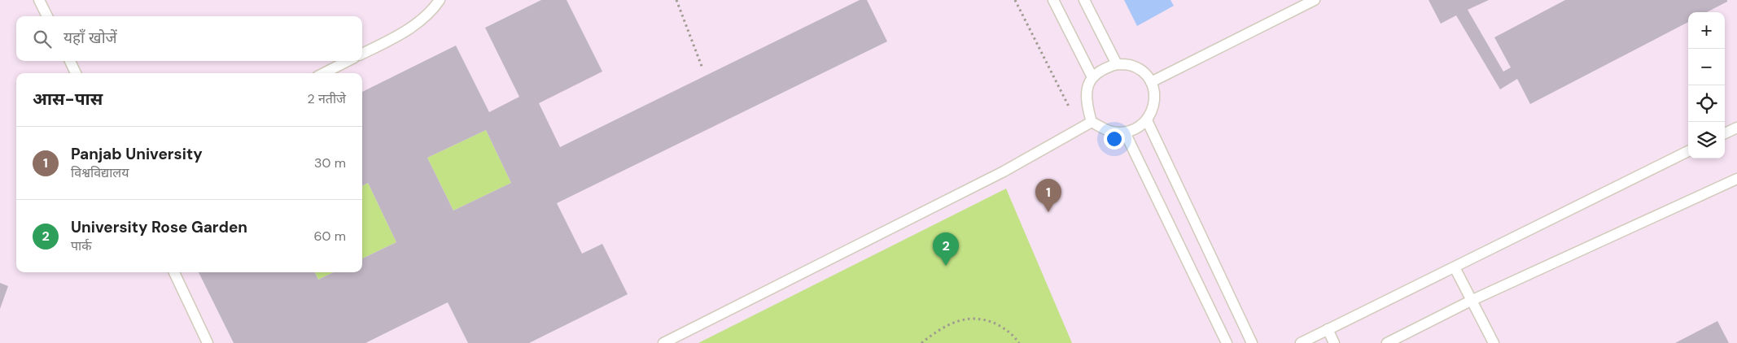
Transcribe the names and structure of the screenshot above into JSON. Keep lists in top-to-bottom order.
{
  "page": {
    "map_buttons": ["+", "−"],
    "search": "यहाँ खोजें",
    "heading": ["आस-पास", "2 नतीजे"],
    "list": [
      {
        "mark": "1",
        "name": "Panjab University",
        "note": "विश्वविद्यालय",
        "value": "30 m"
      },
      {
        "mark": "2",
        "name": "University Rose Garden",
        "note": "पार्क",
        "value": "60 m"
      }
    ],
    "pins": ["1", "2"]
  }
}
